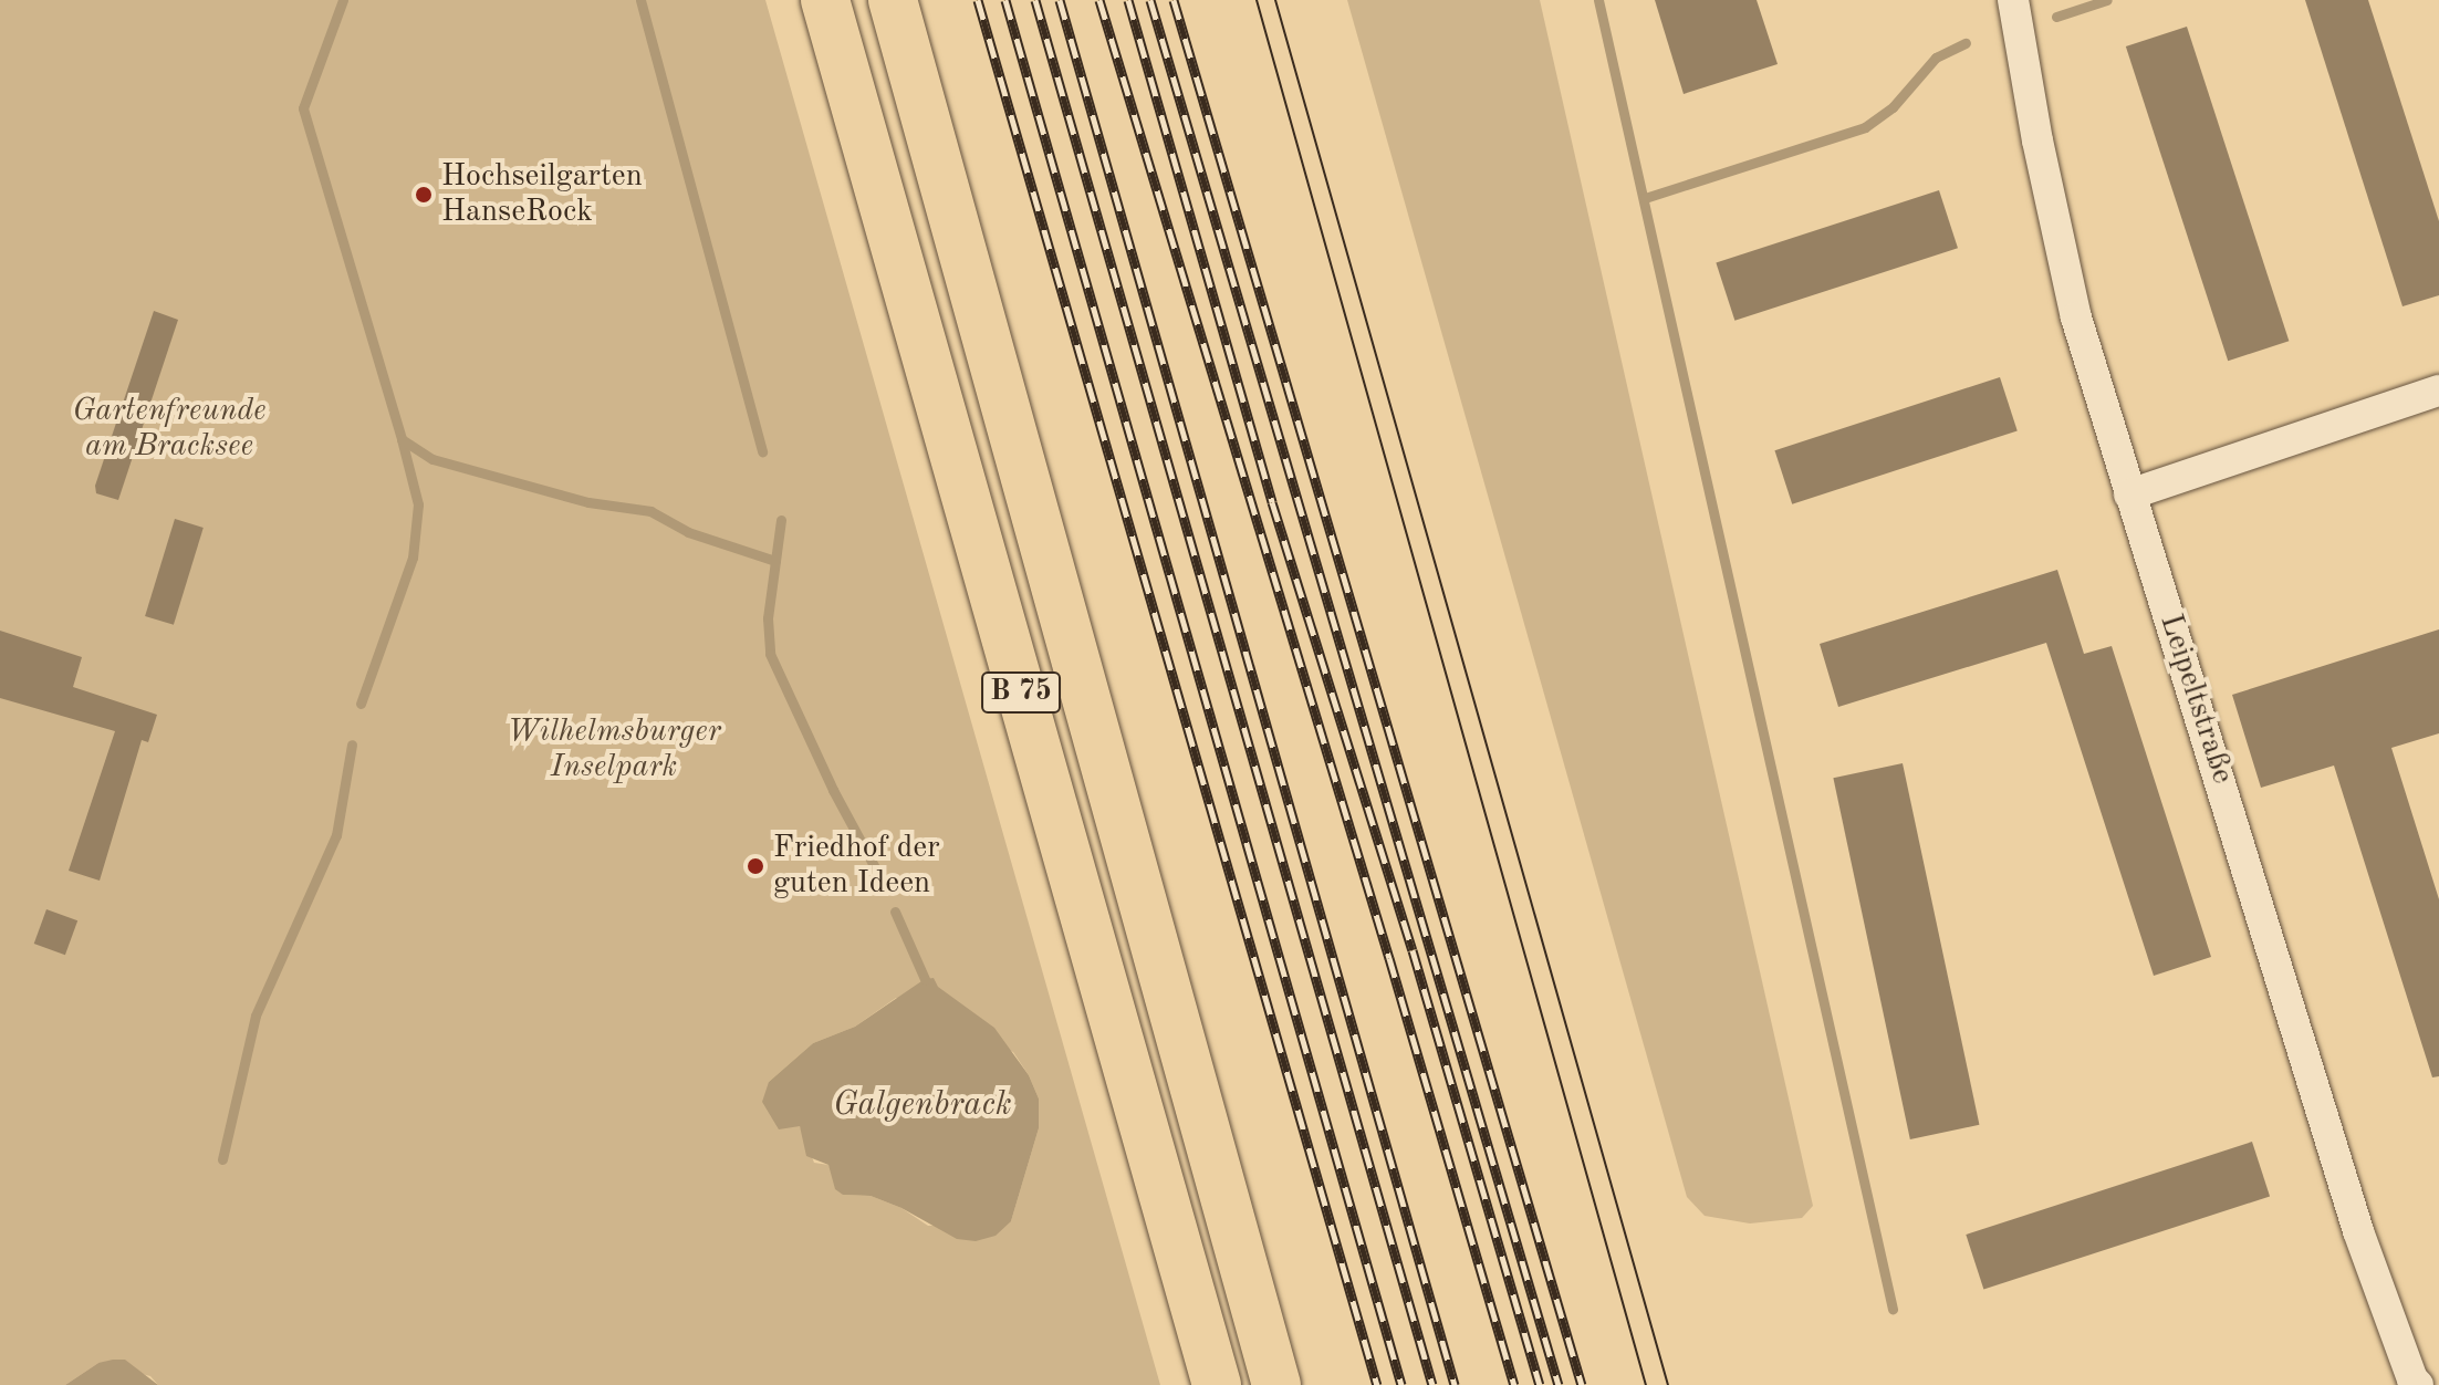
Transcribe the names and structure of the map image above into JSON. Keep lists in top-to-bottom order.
{
  "streets": {
    "highway": ["B 75"],
    "street": ["Leipeltstraße"]
  },
  "water": ["Galgenbrack"],
  "parks": ["Gartenfreunde am Bracksee", "Wilhelmsburger Inselpark"],
  "places": ["Hochseilgarten HanseRock", "Friedhof der guten Ideen"]
}
